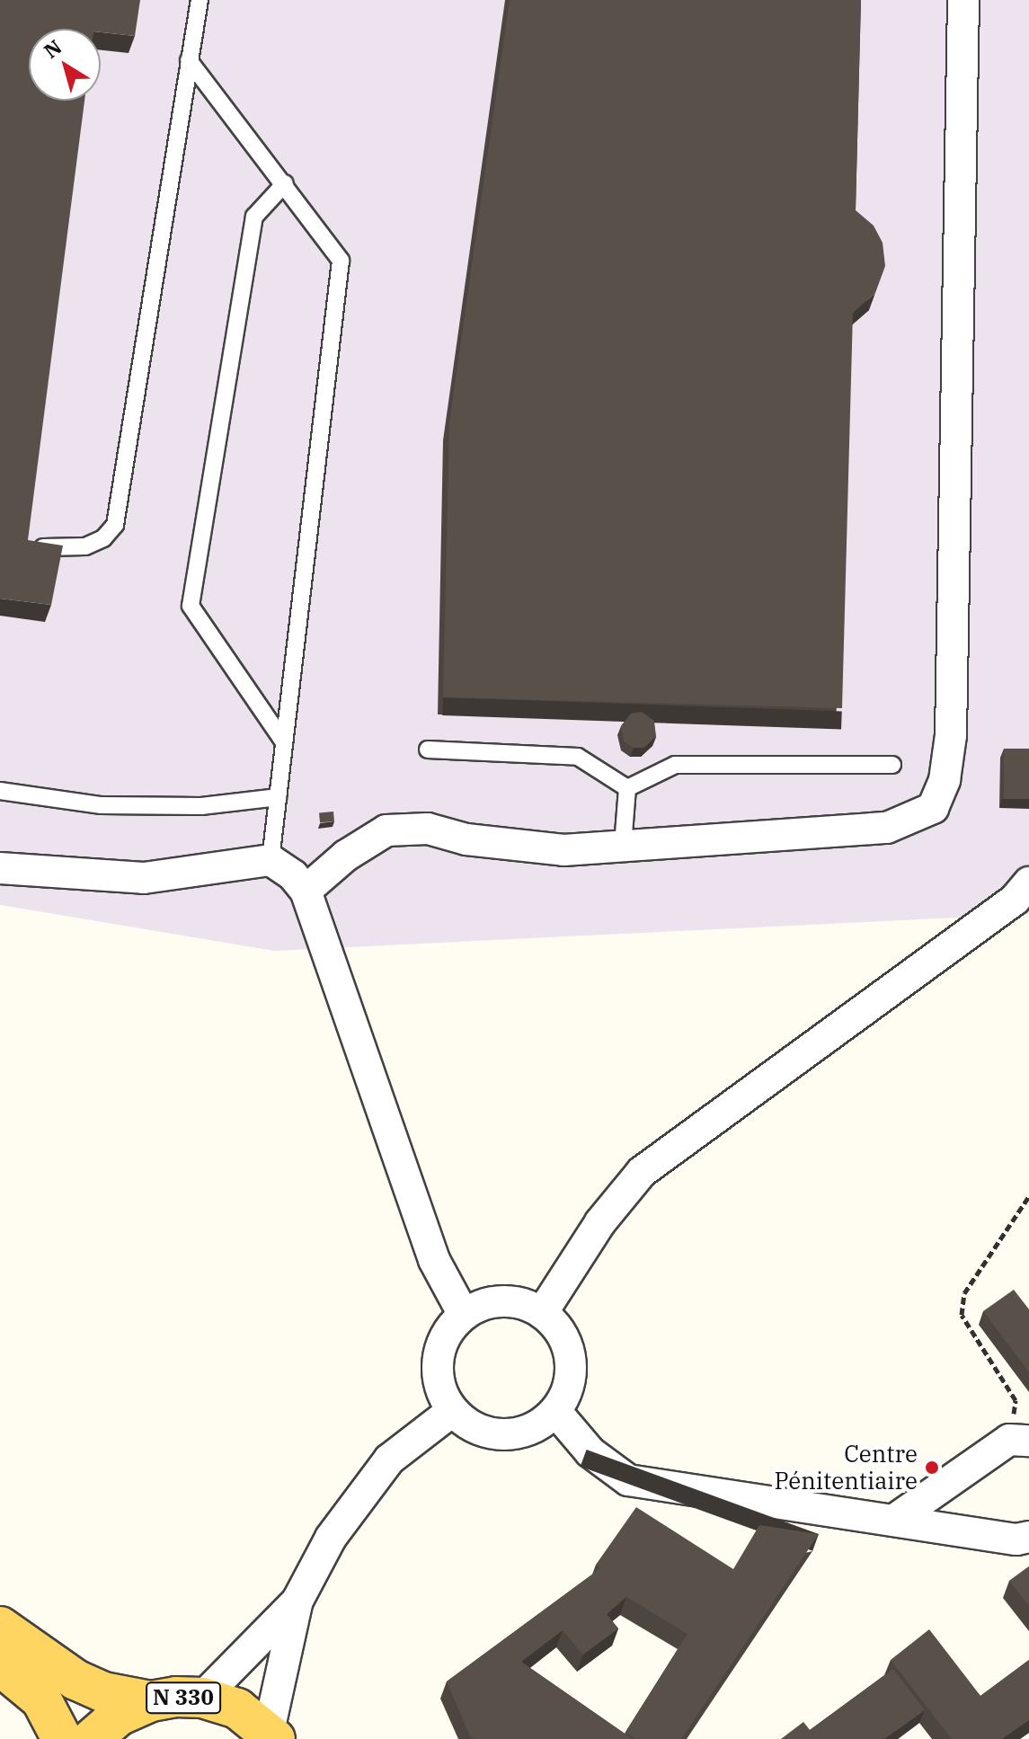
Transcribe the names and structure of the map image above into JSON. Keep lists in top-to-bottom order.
{
  "streets": {
    "main road": ["N 330"]
  },
  "places": ["Centre Pénitentiaire"],
  "north": "top left"
}
